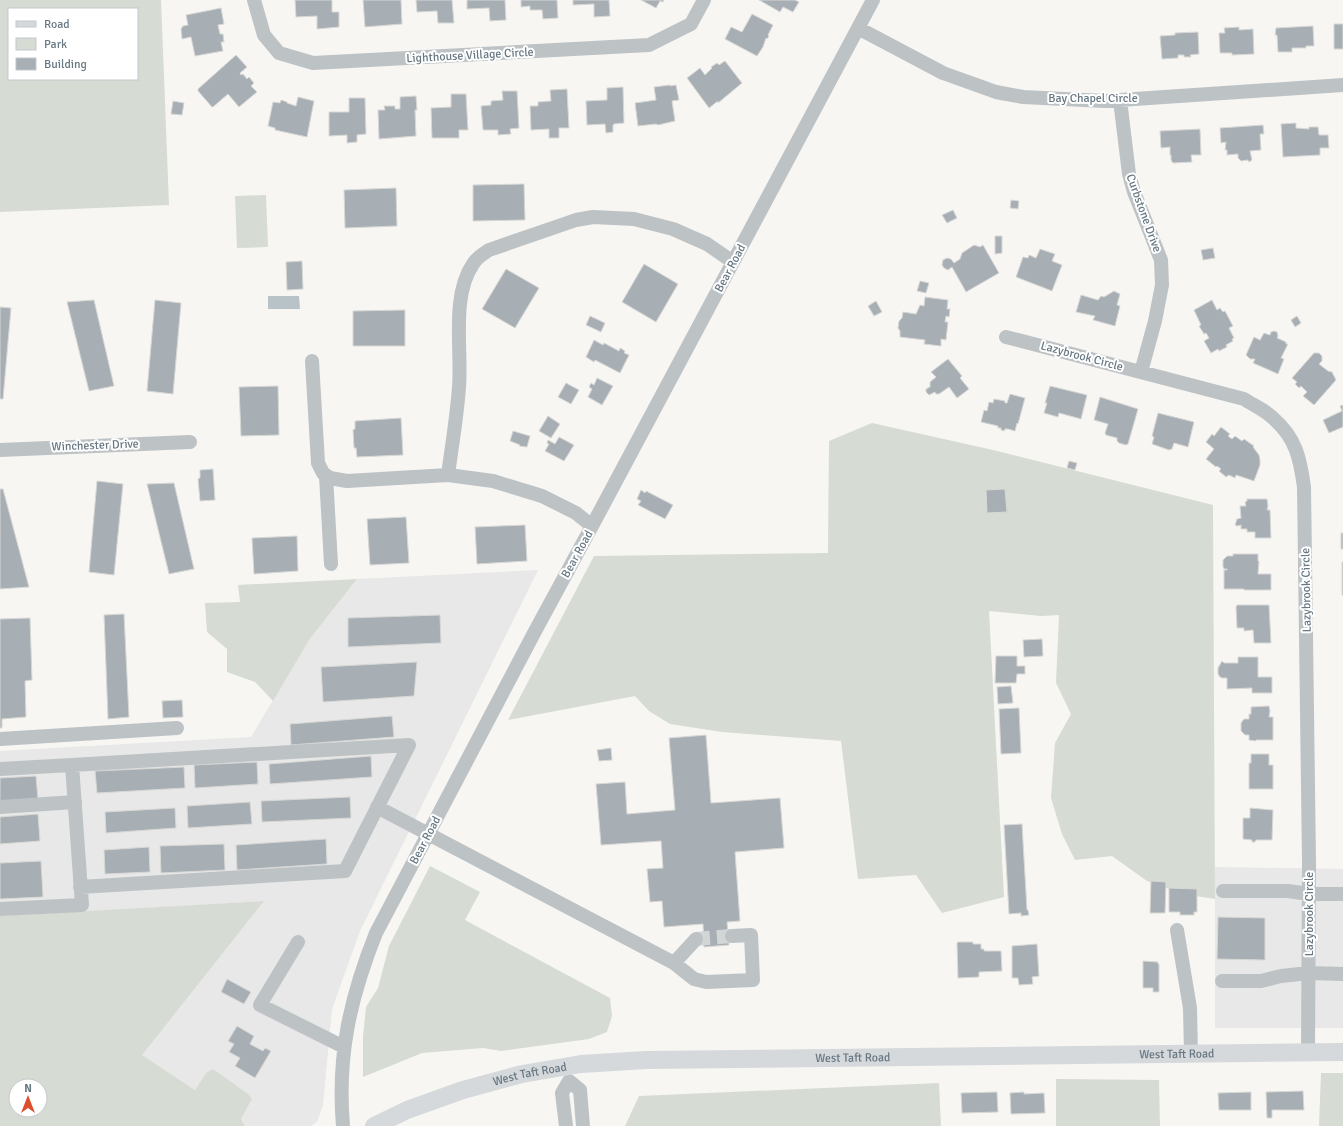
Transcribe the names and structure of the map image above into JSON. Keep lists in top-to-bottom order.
{
  "streets": {
    "main road": ["West Taft Road"],
    "street": [
      "Lighthouse Village Circle",
      "Bay Chapel Circle",
      "Curbstone Drive",
      "Bear Road",
      "Lazybrook Circle",
      "Winchester Drive"
    ]
  },
  "crossings": [
    ["Bay Chapel Circle", "Curbstone Drive"],
    ["Bay Chapel Circle", "Bear Road"],
    ["Curbstone Drive", "Lazybrook Circle"],
    ["Lazybrook Circle", "West Taft Road"]
  ],
  "legend": ["Road", "Park", "Building"],
  "north": "top"
}
